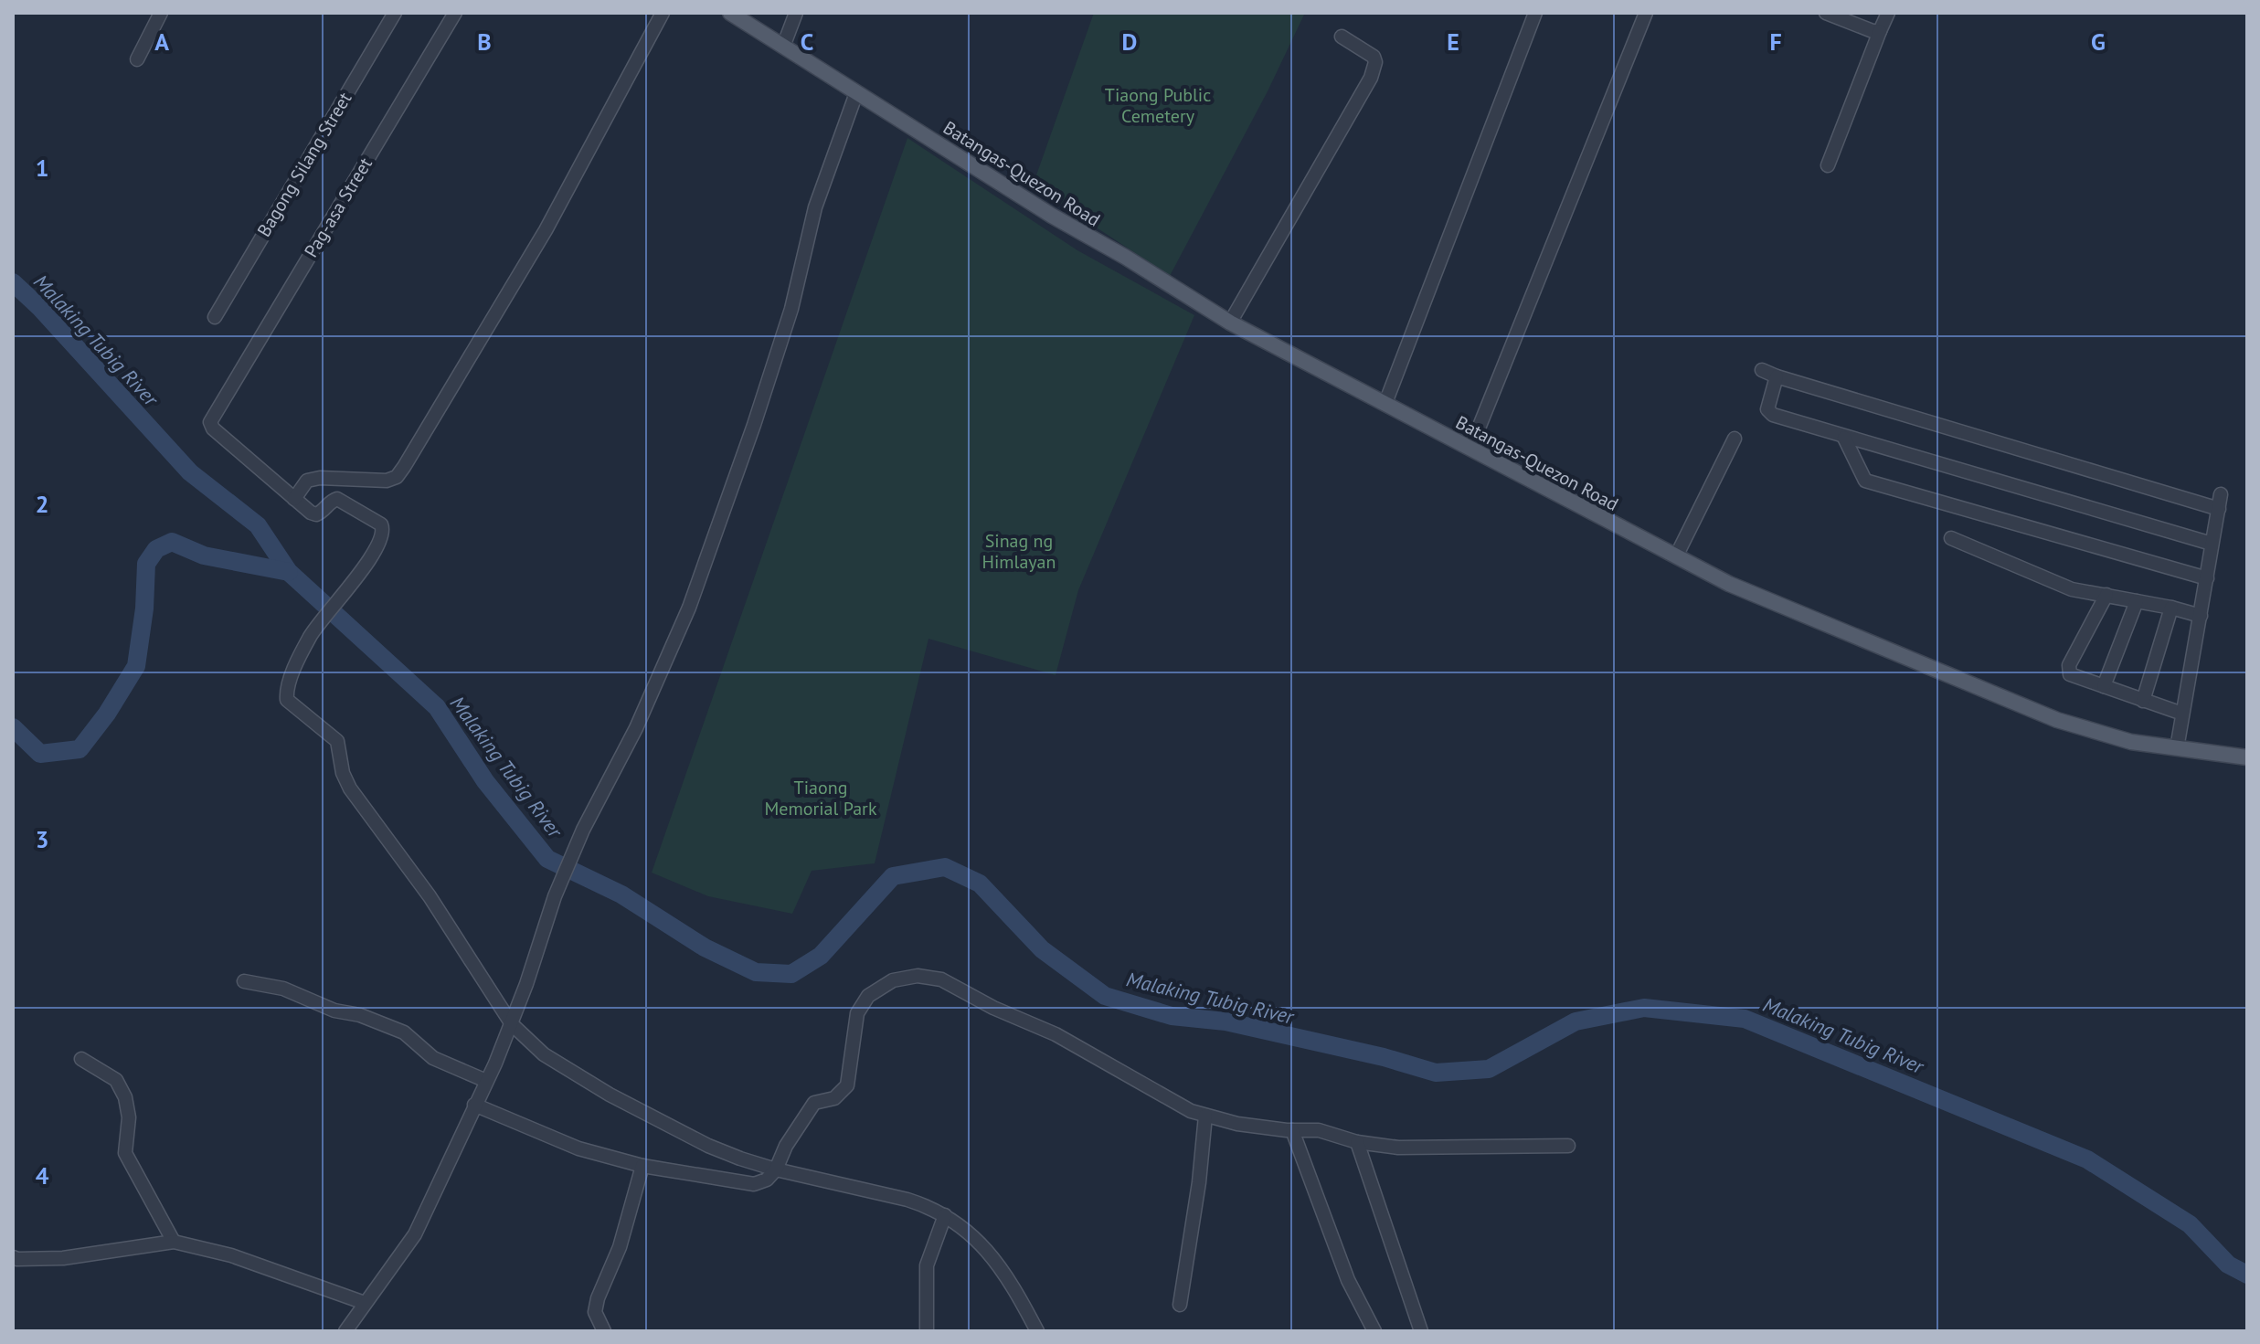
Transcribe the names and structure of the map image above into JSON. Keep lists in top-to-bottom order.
{
  "streets": {
    "main road": ["Batangas-Quezon Road"],
    "street": ["Bagong Silang Street", "Pag-asa Street"]
  },
  "water": ["Malaking Tubig River"],
  "parks": ["Tiaong Public Cemetery", "Sinag ng Himlayan", "Tiaong Memorial Park"],
  "grid": {
    "columns": [
      "A",
      "B",
      "C",
      "D",
      "E",
      "F",
      "G"
    ],
    "rows": [
      "1",
      "2",
      "3",
      "4"
    ]
  }
}
